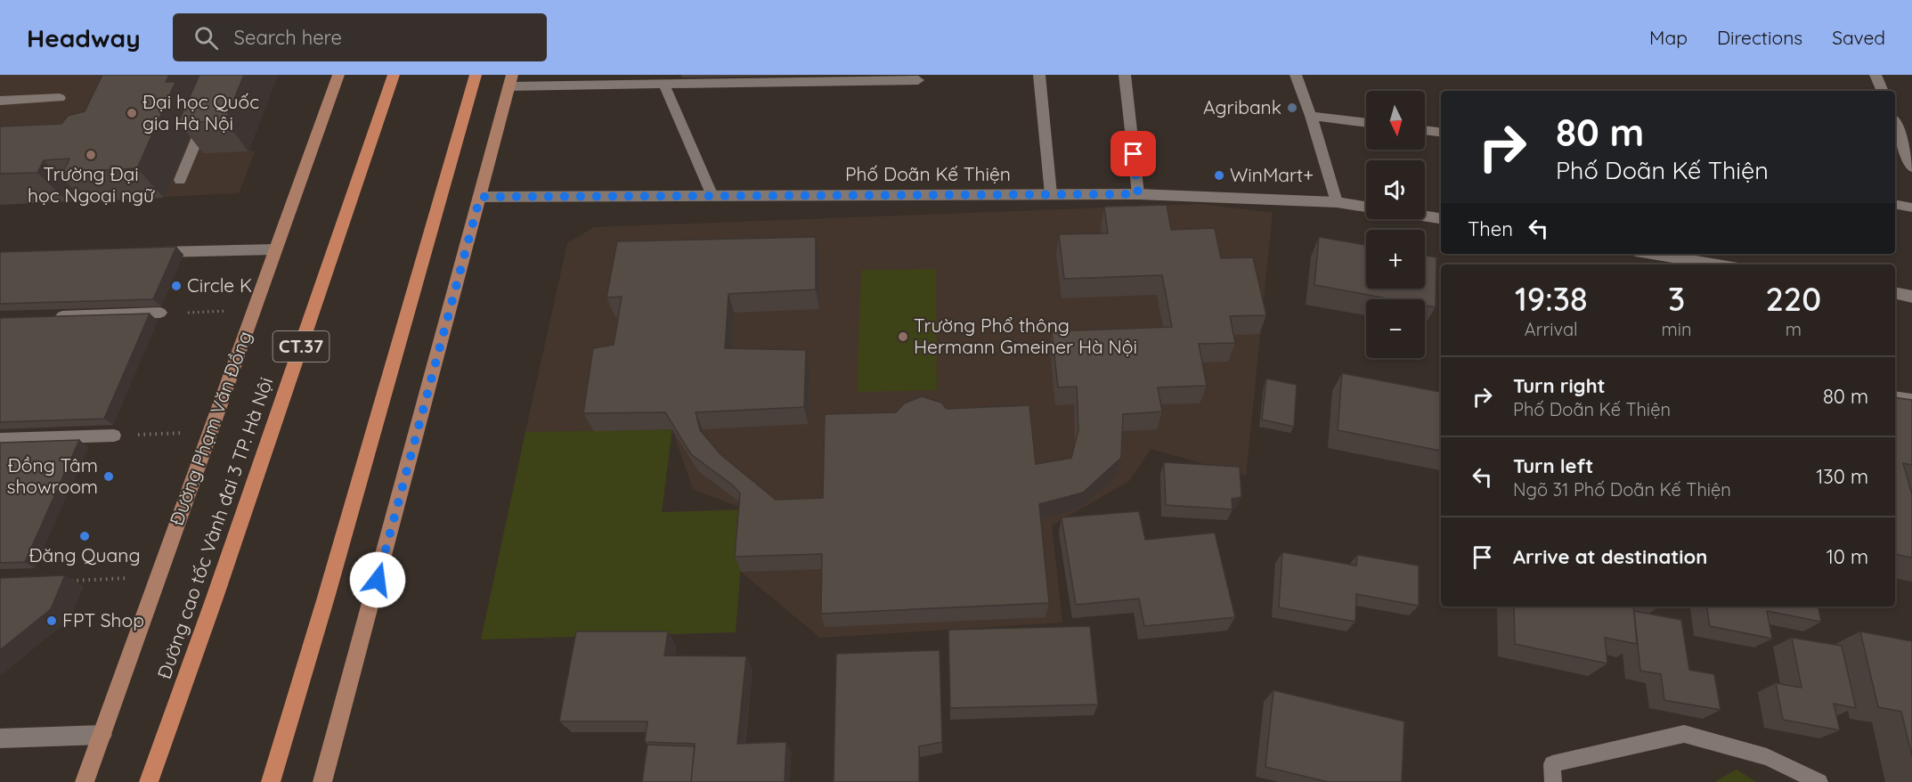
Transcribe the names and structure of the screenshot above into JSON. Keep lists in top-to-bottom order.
{
  "streets": {
    "highway": ["CT.37", "Đường cao tốc Vành đai 3 TP. Hà Nội"],
    "main road": ["Đường Phạm Văn Đồng"],
    "street": ["Phố Doãn Kế Thiện"]
  },
  "places": [
    "Agribank",
    "Đại học Quốc gia Hà Nội",
    "Trường Đại học Ngoại ngữ",
    "WinMart+",
    "Circle K",
    "Trường Phổ thông Hermann Gmeiner Hà Nội",
    "Đồng Tâm showroom",
    "Đăng Quang",
    "FPT Shop"
  ],
  "north": "bottom",
  "page": {
    "header": "Headway",
    "search": "Search here",
    "nav": ["Map", "Directions", "Saved"],
    "map_buttons": ["+", "−"],
    "turn": ["80 m", "Phố Doãn Kế Thiện"],
    "then": "Then",
    "eta": [
      "19:38",
      "Arrival",
      "3",
      "min",
      "220",
      "m"
    ],
    "list": [
      {
        "name": "Turn right",
        "note": "Phố Doãn Kế Thiện",
        "value": "80 m"
      },
      {
        "name": "Turn left",
        "note": "Ngõ 31 Phố Doãn Kế Thiện",
        "value": "130 m"
      },
      {
        "name": "Arrive at destination",
        "value": "10 m"
      }
    ]
  }
}
